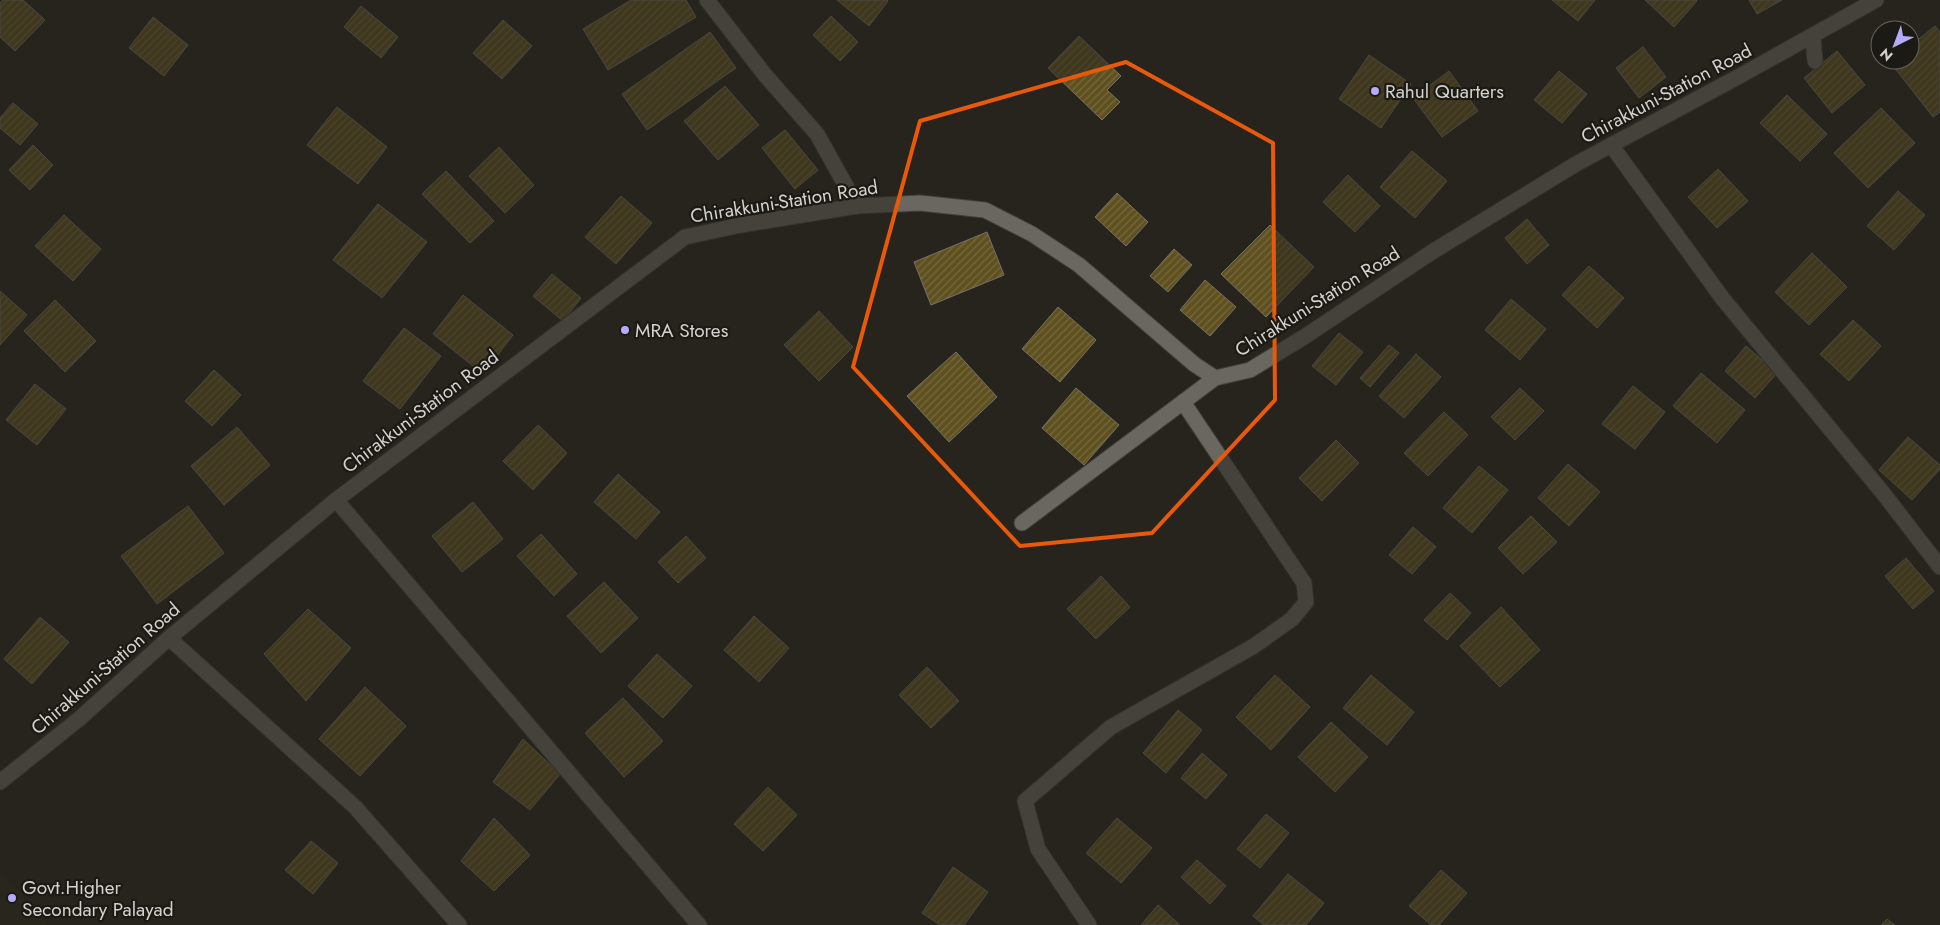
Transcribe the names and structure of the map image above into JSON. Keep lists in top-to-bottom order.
{
  "streets": {
    "street": ["Chirakkuni-Station Road"]
  },
  "places": ["Rahul Quarters", "MRA Stores", "Govt.Higher Secondary Palayad"],
  "north": "bottom left"
}
